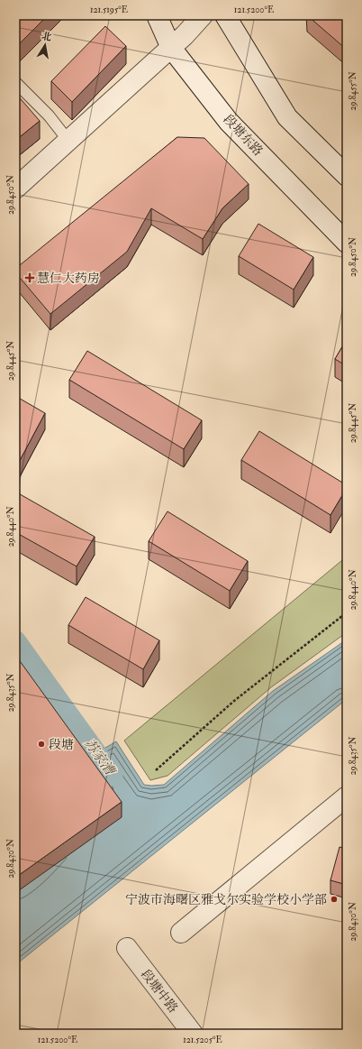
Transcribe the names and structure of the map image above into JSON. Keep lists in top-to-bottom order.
{
  "streets": {
    "street": ["段塘东路", "段塘中路"]
  },
  "water": ["苏家漕"],
  "places": {
    "health": ["慧仁大药房"],
    "other": ["段塘", "宁波市海曙区雅戈尔实验学校小学部"]
  },
  "north": "top",
  "coordinates": [
    "121.5195°E",
    "121.5200°E",
    "29.8455°N",
    "29.8450°N",
    "29.8445°N",
    "29.8440°N",
    "29.8435°N",
    "29.8430°N",
    "121.5205°E"
  ]
}
